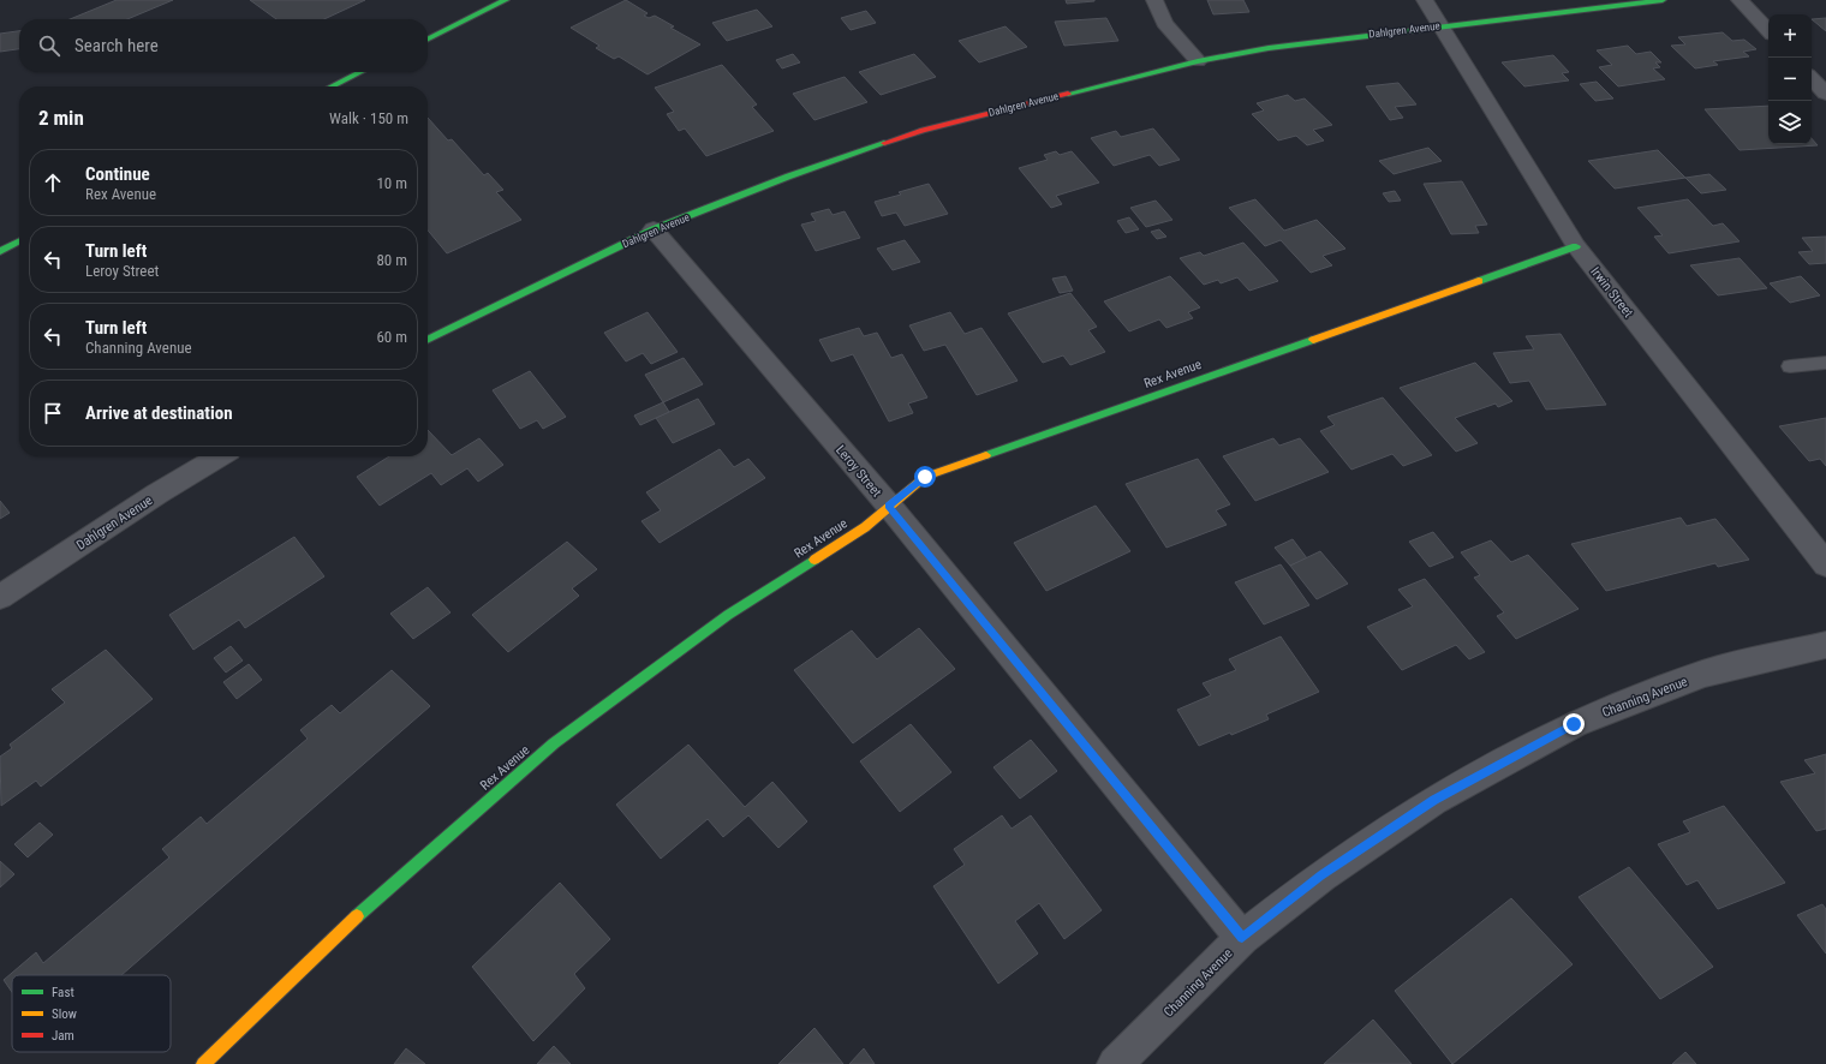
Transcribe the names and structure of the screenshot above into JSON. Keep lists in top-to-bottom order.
{
  "streets": {
    "street": [
      "Dahlgren Avenue",
      "Irwin Street",
      "Rex Avenue",
      "Leroy Street",
      "Channing Avenue"
    ]
  },
  "crossings": [
    ["Dahlgren Avenue", "Irwin Street"],
    ["Dahlgren Avenue", "Leroy Street"],
    ["Irwin Street", "Rex Avenue"],
    ["Rex Avenue", "Leroy Street"],
    ["Leroy Street", "Channing Avenue"]
  ],
  "legend": ["Fast", "Slow", "Jam"],
  "page": {
    "map_buttons": ["+", "−"],
    "search": "Search here",
    "heading": ["2 min", "Walk · 150 m"],
    "list": [
      ["Continue", "Rex Avenue", "10 m"],
      ["Turn left", "Leroy Street", "80 m"],
      ["Turn left", "Channing Avenue", "60 m"],
      "Arrive at destination"
    ]
  }
}
